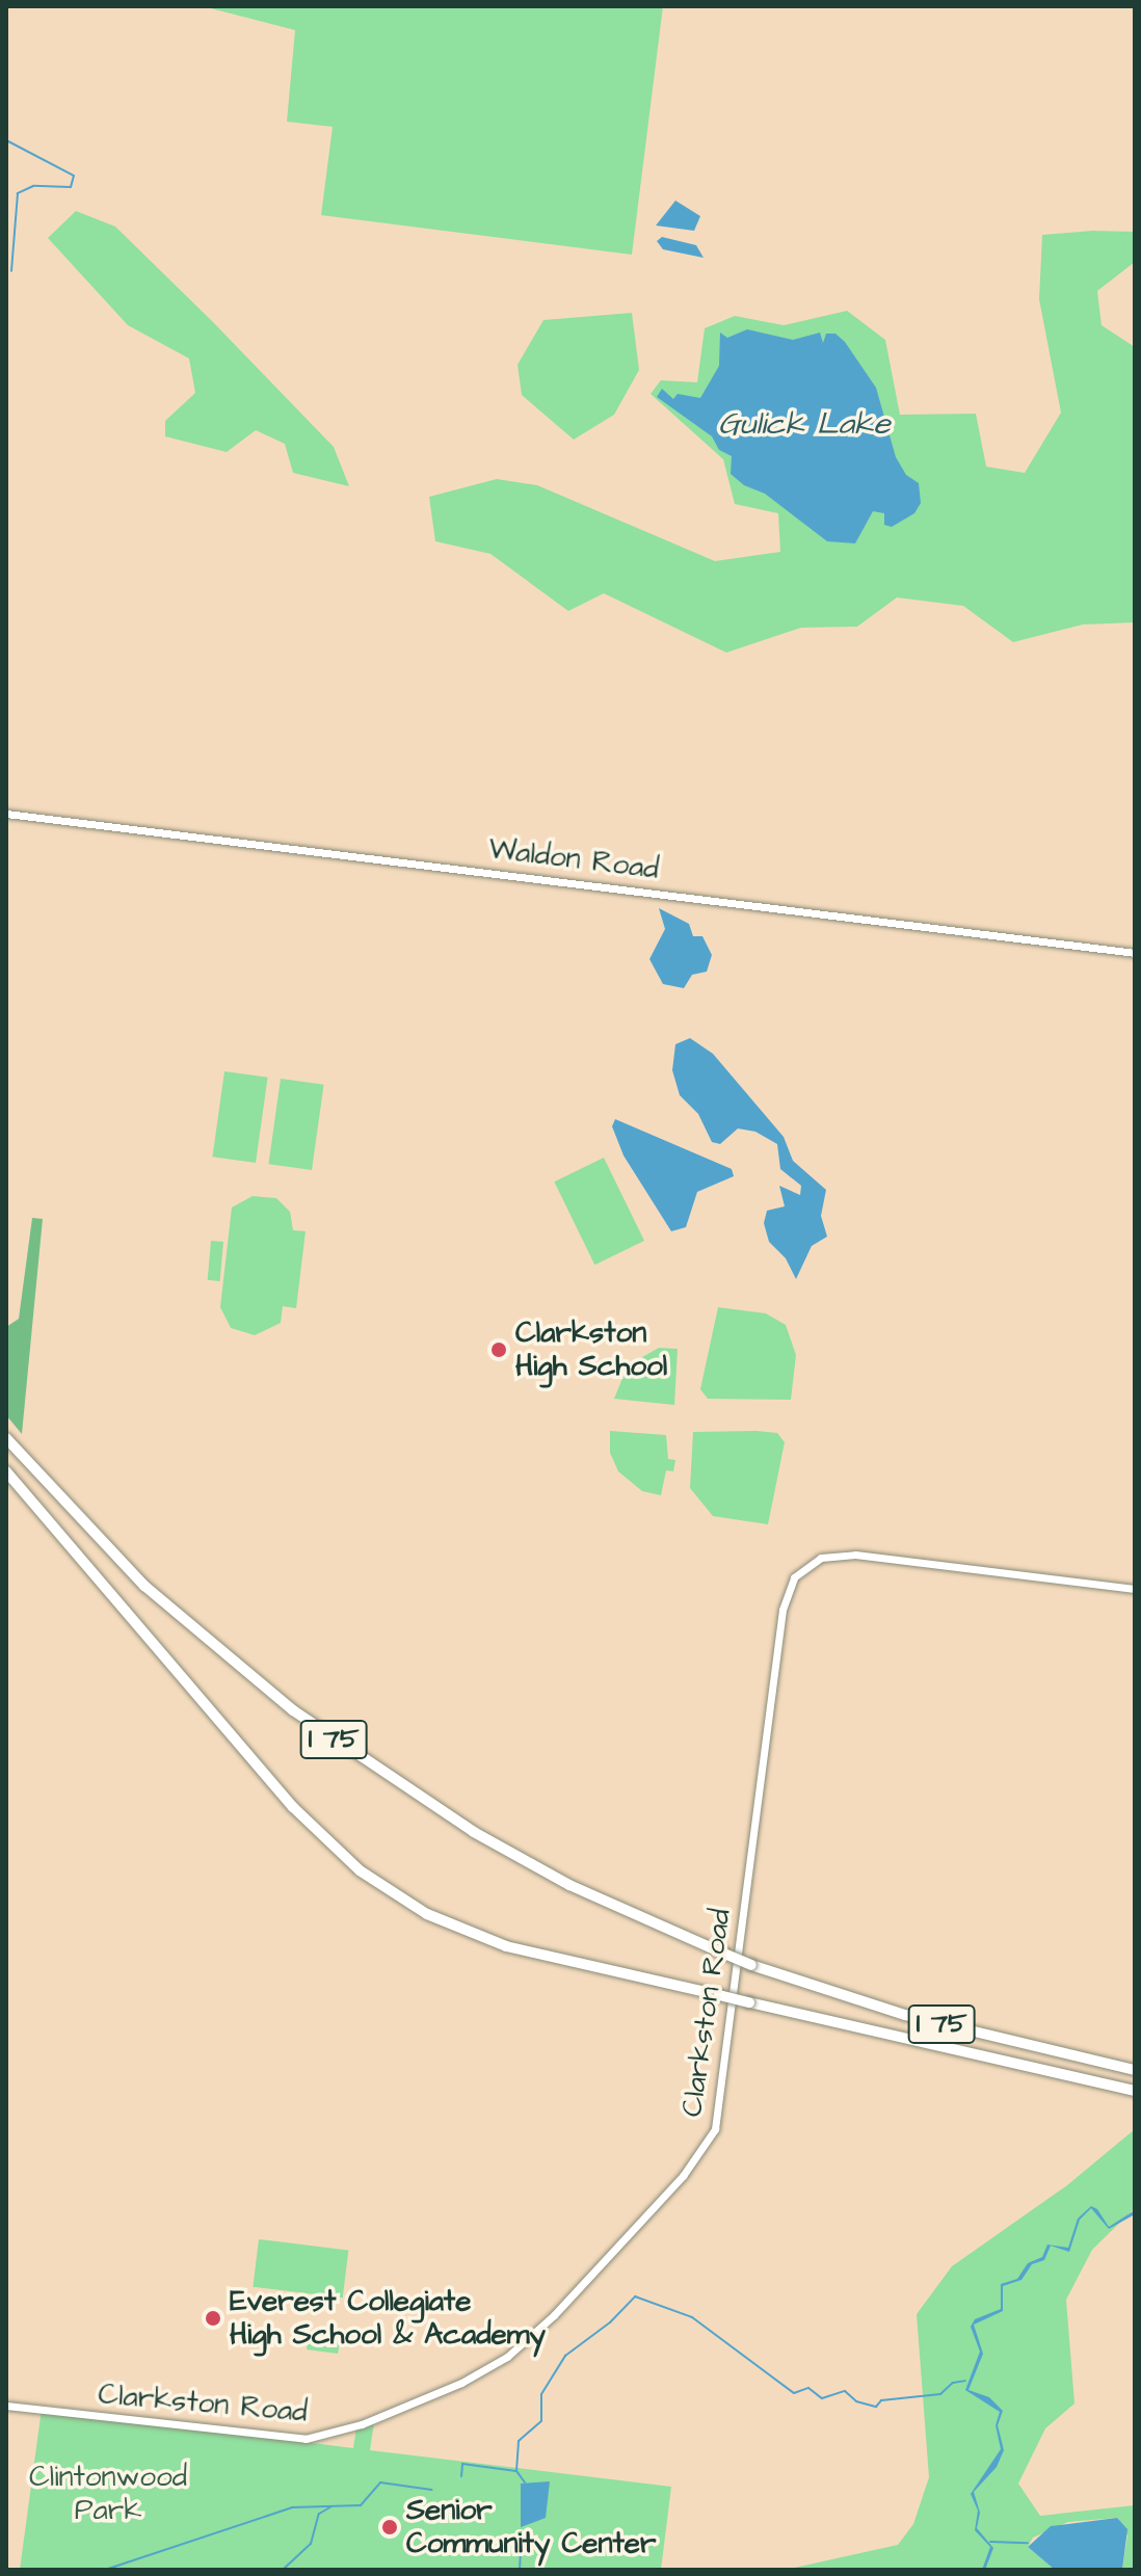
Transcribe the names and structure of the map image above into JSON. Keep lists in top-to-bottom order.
{
  "streets": {
    "highway": ["I 75"],
    "street": ["Waldon Road", "Clarkston Road"]
  },
  "water": ["Gulick Lake"],
  "parks": ["Clintonwood Park"],
  "places": ["Clarkston High School", "Everest Collegiate High School & Academy", "Senior Community Center"]
}
